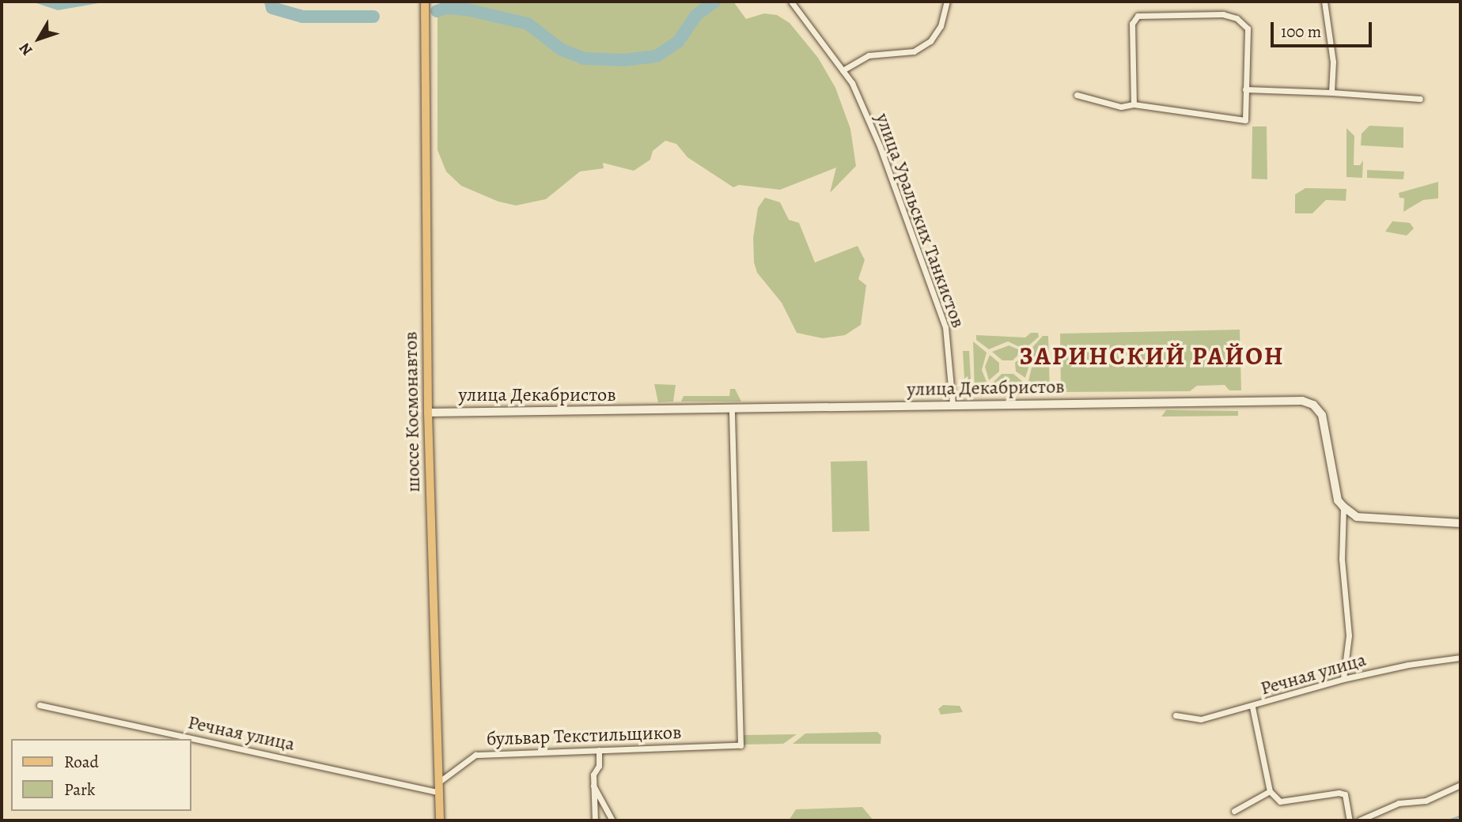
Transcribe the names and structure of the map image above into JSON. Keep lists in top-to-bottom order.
{
  "streets": {
    "main road": ["шоссе Космонавтов"],
    "street": [
      "улица Уральских Танкистов",
      "улица Декабристов",
      "Речная улица",
      "бульвар Текстильщиков"
    ]
  },
  "crossings": [
    ["улица Уральских Танкистов", "улица Декабристов"],
    ["улица Декабристов", "шоссе Космонавтов"],
    ["улица Декабристов", "бульвар Текстильщиков"],
    ["шоссе Космонавтов", "Речная улица"],
    ["шоссе Космонавтов", "бульвар Текстильщиков"]
  ],
  "districts": ["ЗАРИНСКИЙ РАЙОН"],
  "legend": ["Road", "Park"],
  "scale_bar": "100 m",
  "north": "bottom left"
}
